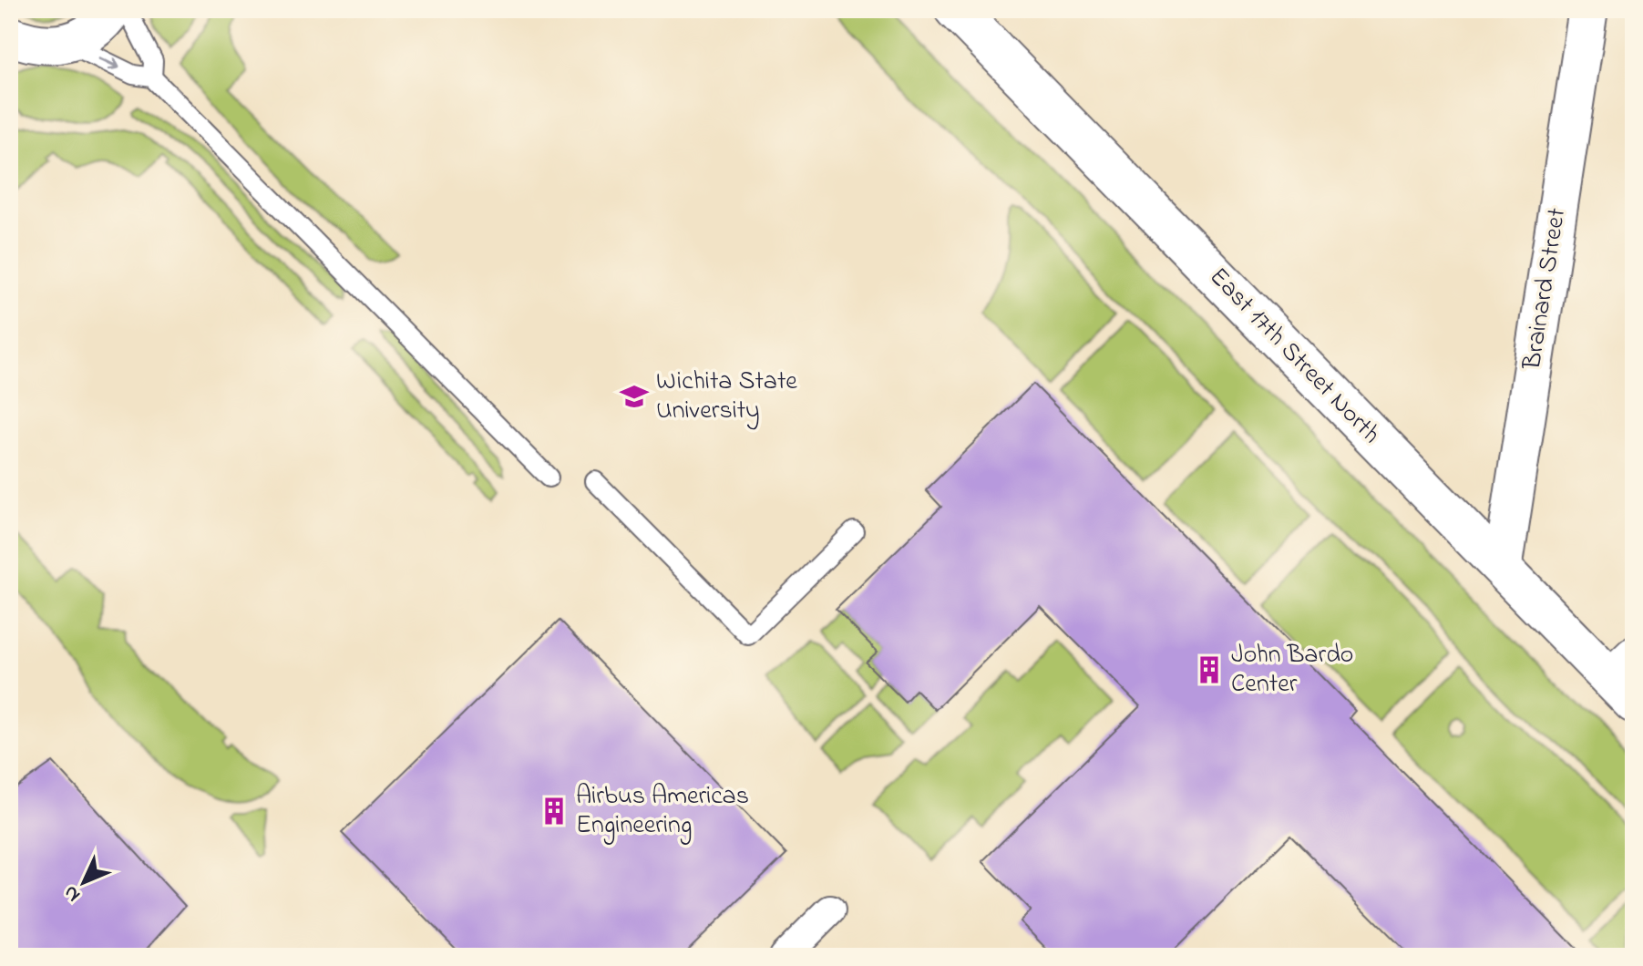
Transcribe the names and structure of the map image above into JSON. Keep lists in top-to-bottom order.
{
  "streets": {
    "street": ["Brainard Street", "East 17th Street North"]
  },
  "crossings": [
    ["Brainard Street", "East 17th Street North"]
  ],
  "places": {
    "school or university": ["Wichita State University"],
    "building": ["John Bardo Center", "Airbus Americas Engineering"]
  },
  "north": "bottom left"
}
